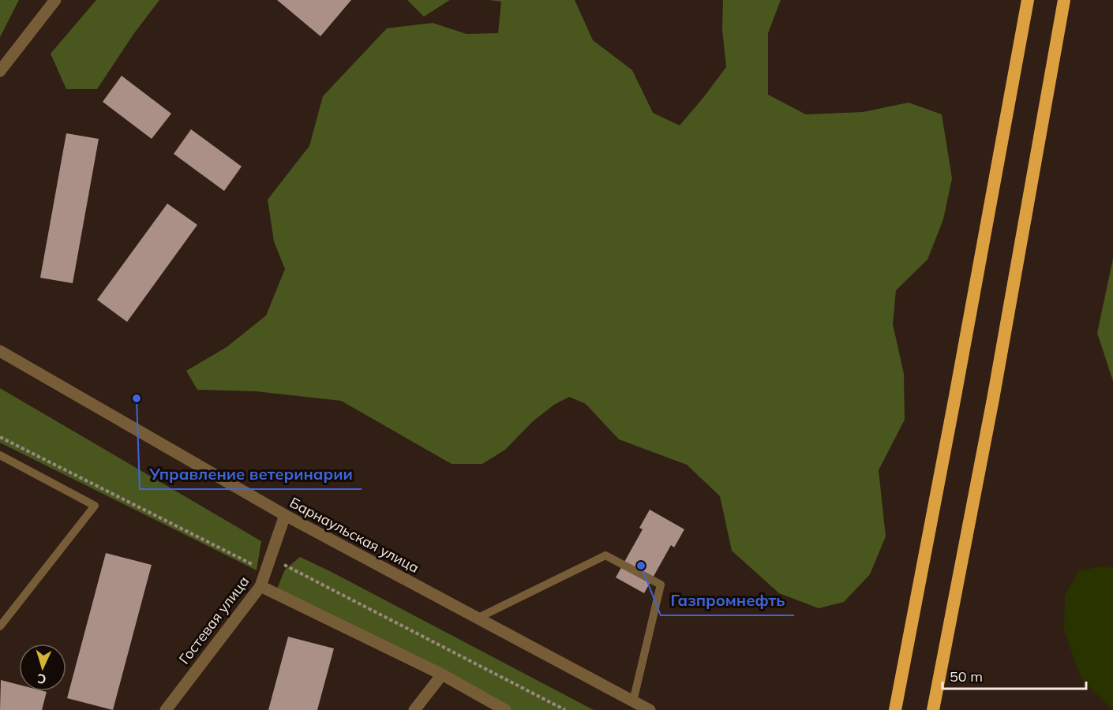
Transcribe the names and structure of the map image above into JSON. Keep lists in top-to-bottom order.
{
  "streets": {
    "street": ["Барнаульская улица", "Гостевая улица"]
  },
  "crossings": [
    ["Барнаульская улица", "Гостевая улица"]
  ],
  "places": ["Управление ветеринарии", "Газпромнефть"],
  "scale_bar": "50 m",
  "north": "bottom"
}
